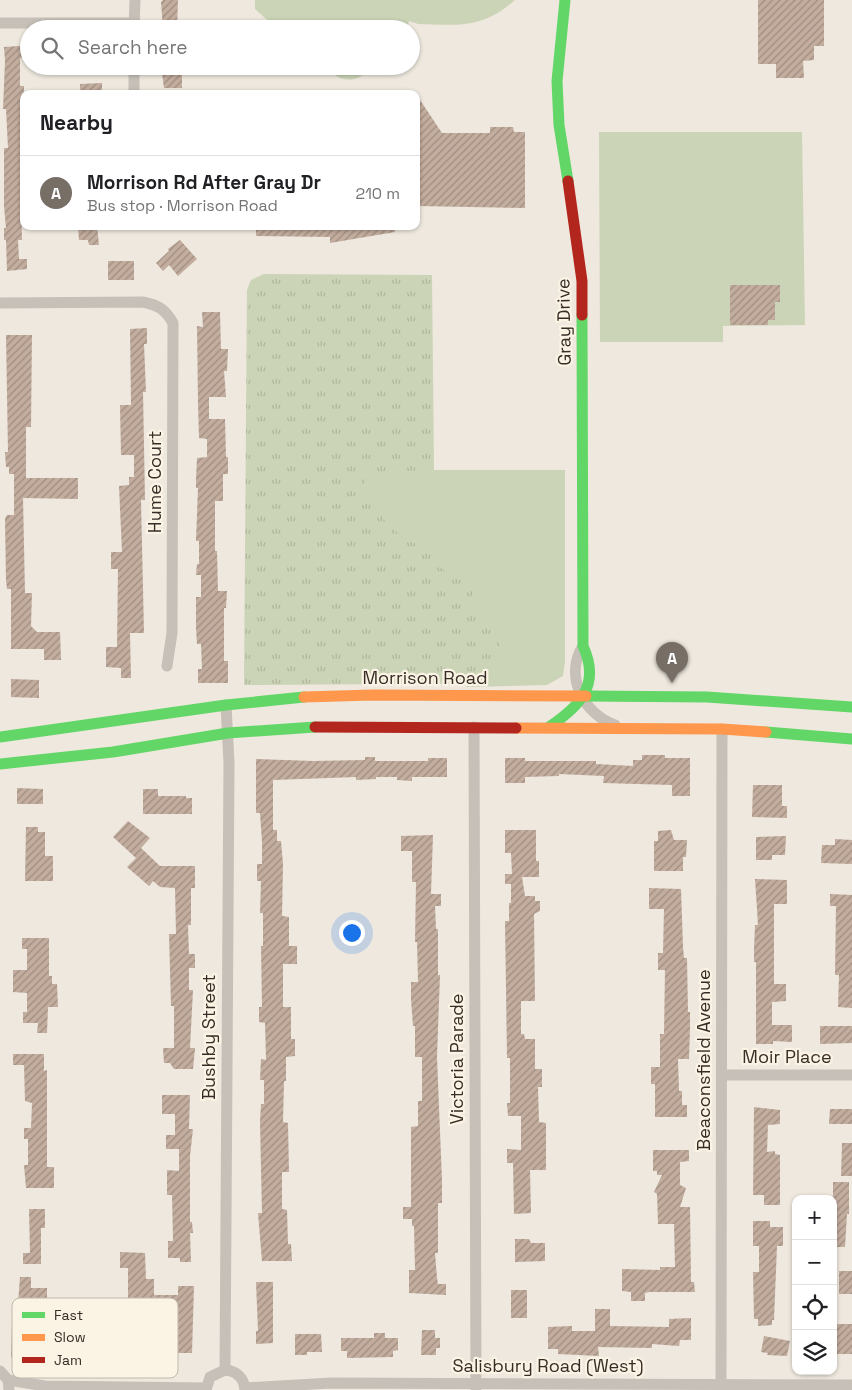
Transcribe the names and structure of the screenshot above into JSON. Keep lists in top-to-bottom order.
{
  "streets": {
    "main road": ["Gray Drive", "Morrison Road"],
    "street": [
      "Hume Court",
      "Bushby Street",
      "Moir Place",
      "Victoria Parade",
      "Beaconsfield Avenue",
      "Salisbury Road (West)"
    ]
  },
  "crossings": [
    ["Gray Drive", "Morrison Road"],
    ["Morrison Road", "Bushby Street"],
    ["Moir Place", "Beaconsfield Avenue"],
    ["Victoria Parade", "Salisbury Road (West)"],
    ["Beaconsfield Avenue", "Salisbury Road (West)"]
  ],
  "legend": ["Fast", "Slow", "Jam"],
  "page": {
    "search": "Search here",
    "heading": "Nearby",
    "list": [
      {
        "mark": "A",
        "name": "Morrison Rd After Gray Dr",
        "note": "Bus stop · Morrison Road",
        "value": "210 m"
      }
    ],
    "pins": "A",
    "map_buttons": ["+", "−"]
  }
}
